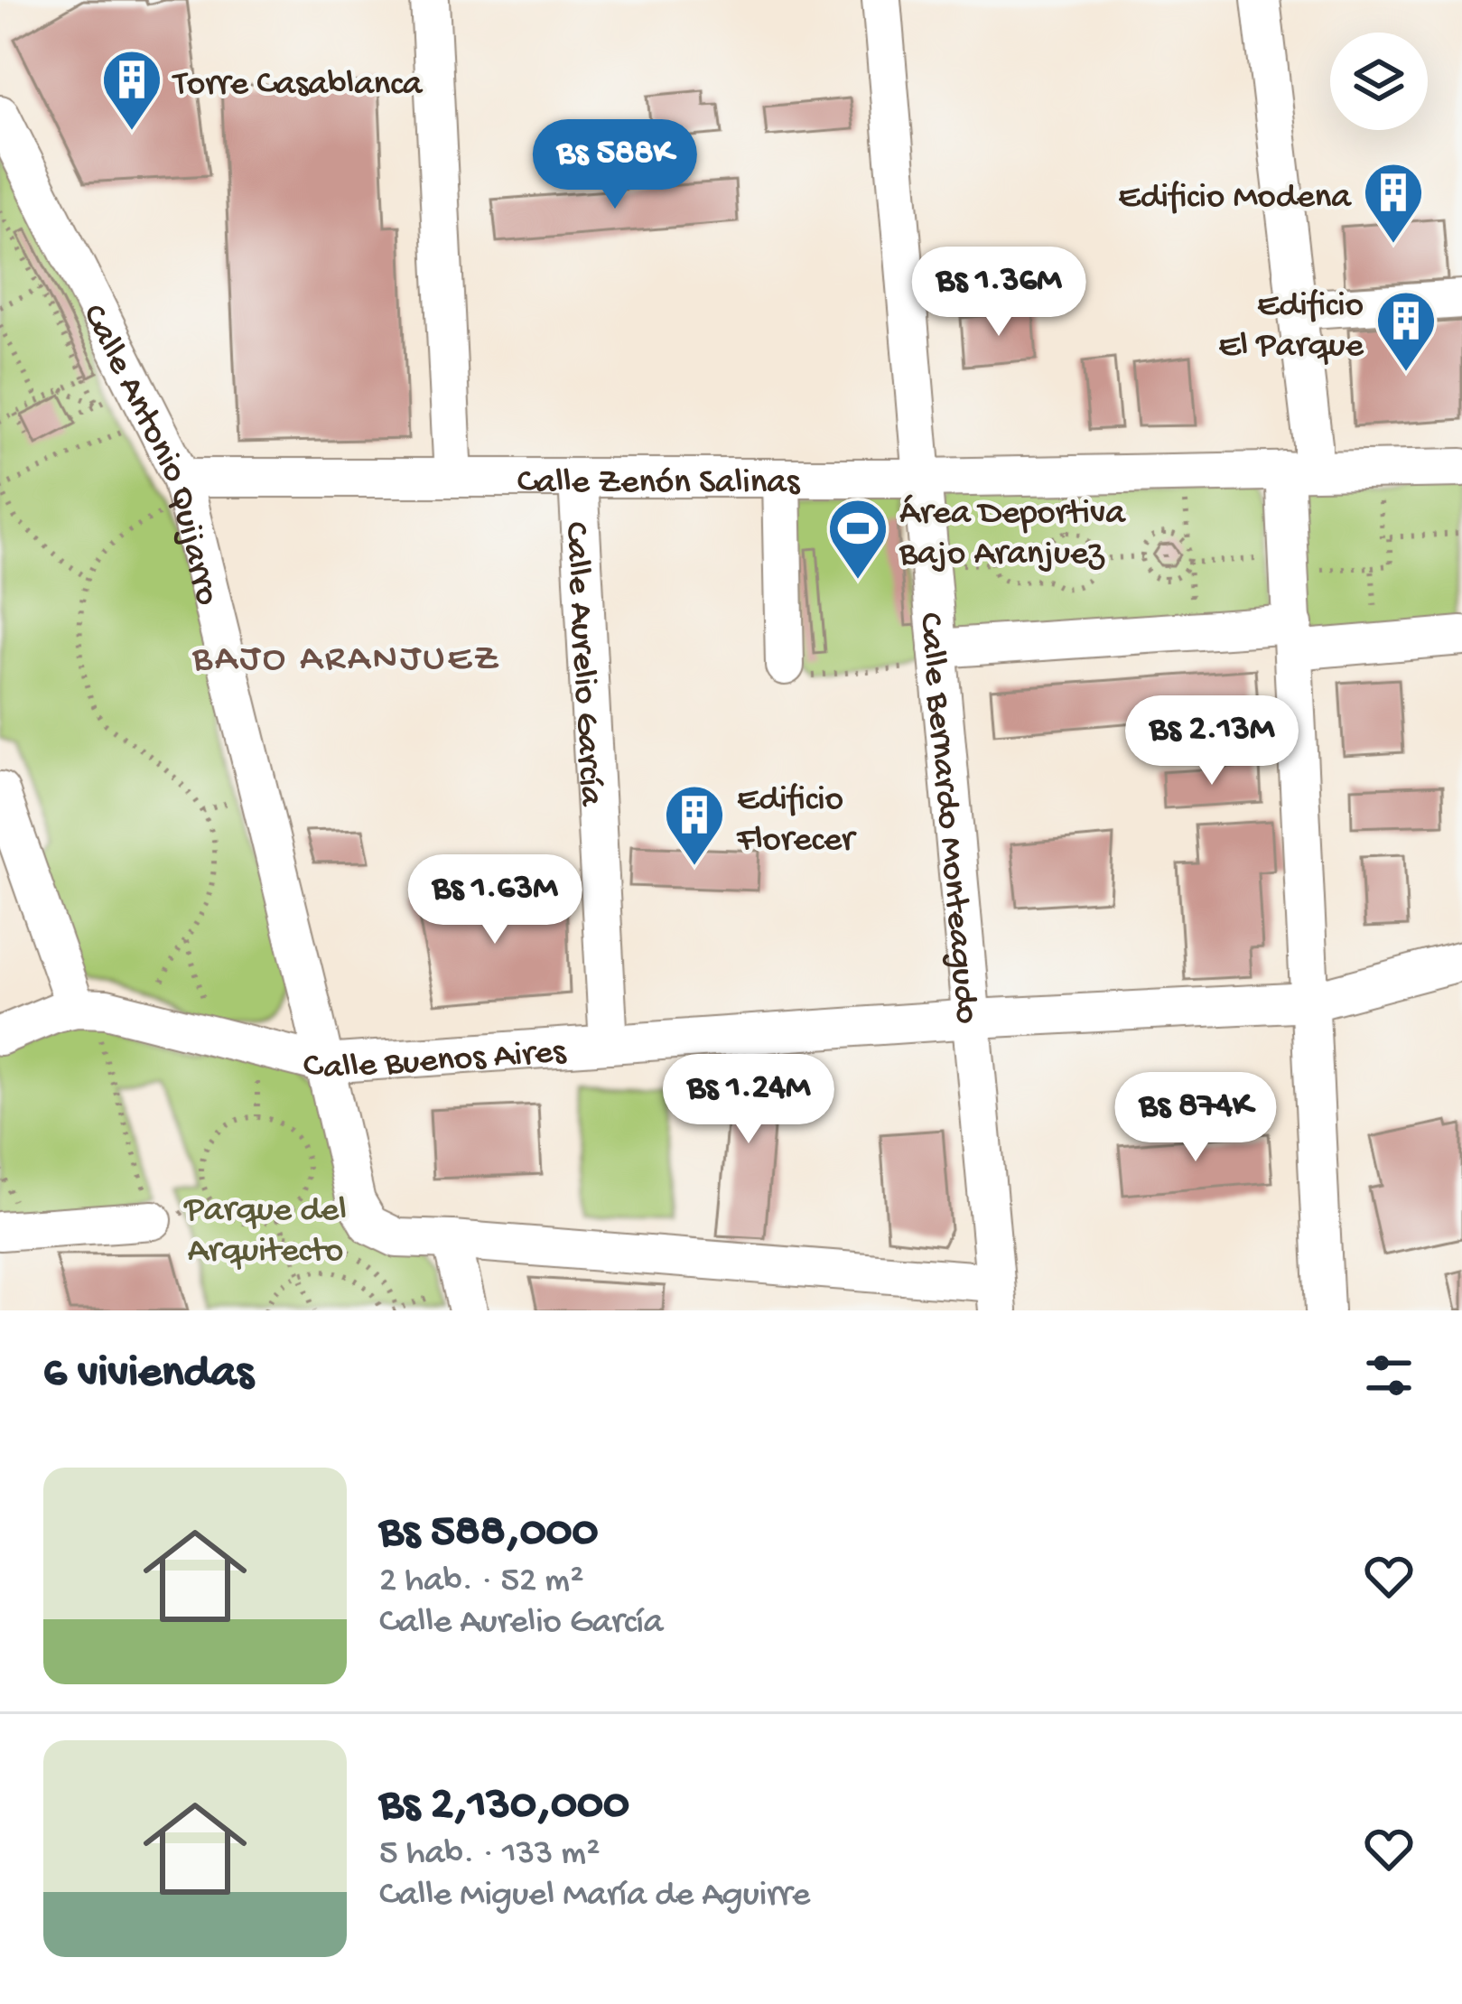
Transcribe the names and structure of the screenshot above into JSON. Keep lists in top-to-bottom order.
{
  "streets": {
    "street": [
      "Calle Antonio Quijarro",
      "Calle Zenón Salinas",
      "Calle Aurelio García",
      "Calle Bernardo Monteagudo",
      "Calle Buenos Aires"
    ]
  },
  "crossings": [
    ["Calle Antonio Quijarro", "Calle Zenón Salinas"],
    ["Calle Antonio Quijarro", "Calle Bernardo Monteagudo"],
    ["Calle Antonio Quijarro", "Calle Buenos Aires"],
    ["Calle Zenón Salinas", "Calle Aurelio García"],
    ["Calle Zenón Salinas", "Calle Bernardo Monteagudo"],
    ["Calle Aurelio García", "Calle Buenos Aires"],
    ["Calle Bernardo Monteagudo", "Calle Buenos Aires"]
  ],
  "districts": ["BAJO ARANJUEZ"],
  "parks": ["Parque del Arquitecto"],
  "places": {
    "building": [
      "Torre Casablanca",
      "Edificio Modena",
      "Edificio El Parque",
      "Edificio Florecer"
    ],
    "sports": ["Área Deportiva Bajo Aranjuez"]
  },
  "page": {
    "price": [
      "Bs 588K",
      "Bs 1.36M",
      "Bs 2.13M",
      "Bs 1.63M",
      "Bs 1.24M",
      "Bs 874K"
    ],
    "heading": "6 viviendas",
    "list": [
      {
        "name": "Bs 588,000",
        "note": "2 hab. · 52 m² · Calle Aurelio García"
      },
      {
        "name": "Bs 2,130,000",
        "note": "5 hab. · 133 m² · Calle Miguel María de Aguirre"
      }
    ]
  }
}
